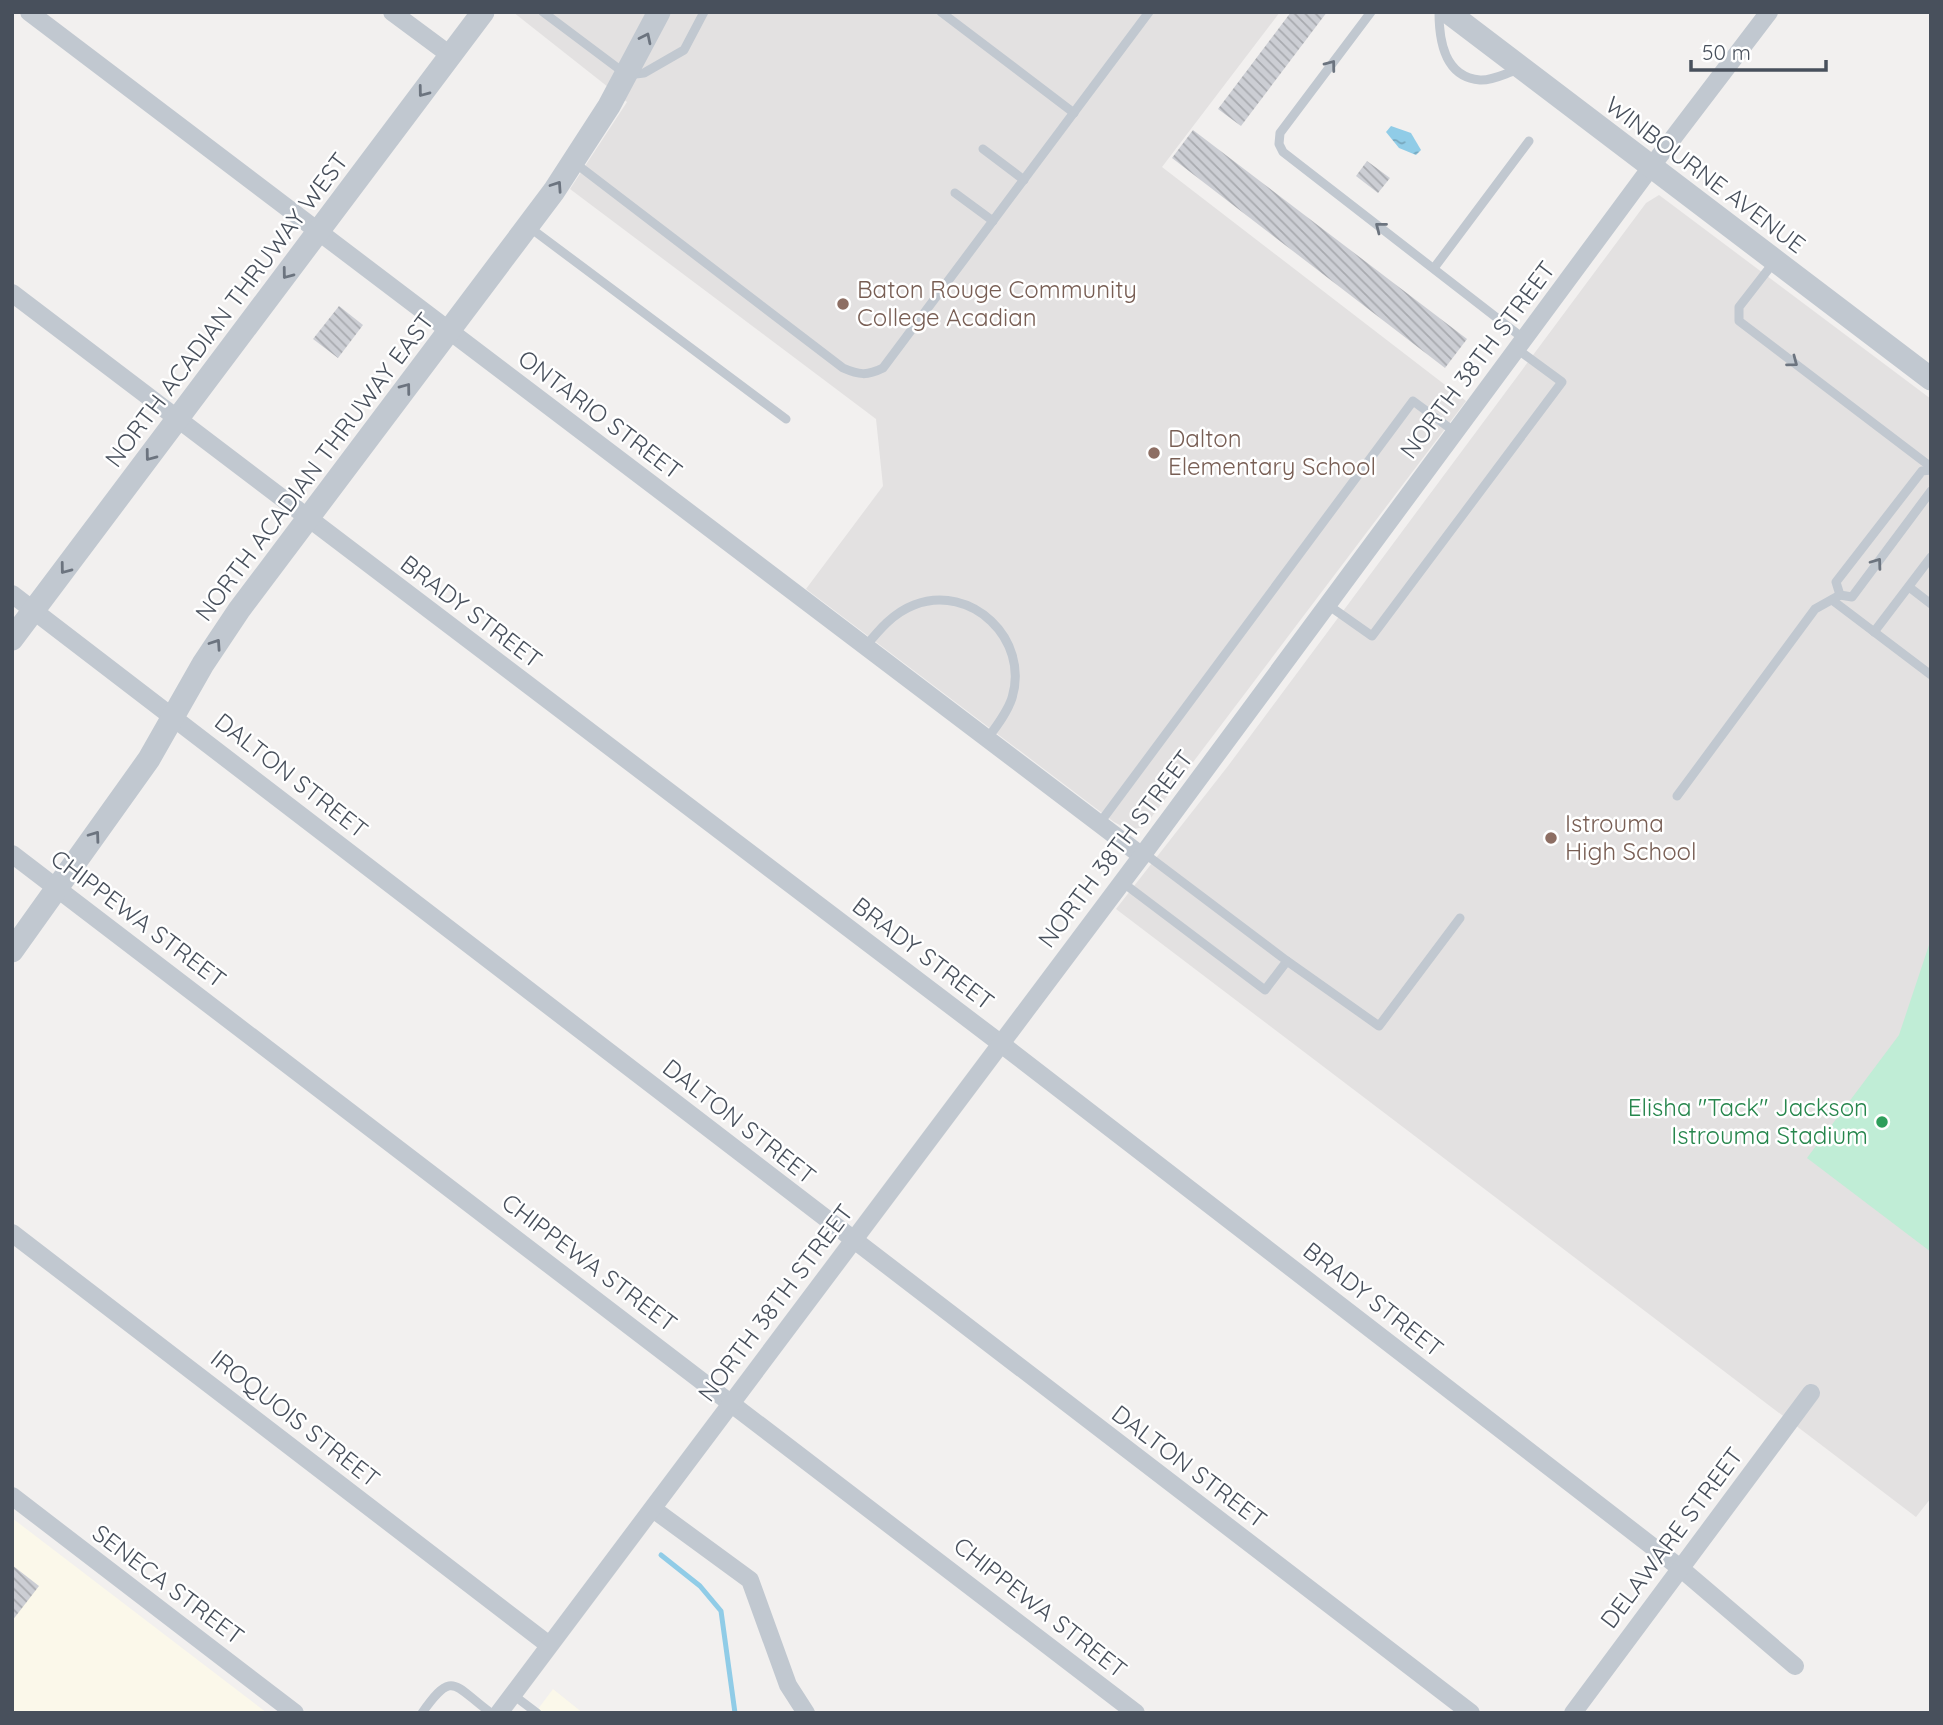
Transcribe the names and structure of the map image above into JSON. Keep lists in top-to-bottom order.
{
  "streets": {
    "street": [
      "WINBOURNE AVENUE",
      "NORTH ACADIAN THRUWAY WEST",
      "NORTH 38TH STREET",
      "ONTARIO STREET",
      "NORTH ACADIAN THRUWAY EAST",
      "BRADY STREET",
      "DALTON STREET",
      "CHIPPEWA STREET",
      "IROQUOIS STREET",
      "DELAWARE STREET",
      "SENECA STREET"
    ]
  },
  "crossings": [
    ["WINBOURNE AVENUE", "NORTH 38TH STREET"],
    ["NORTH ACADIAN THRUWAY WEST", "ONTARIO STREET"],
    ["NORTH ACADIAN THRUWAY WEST", "BRADY STREET"],
    ["NORTH ACADIAN THRUWAY WEST", "DALTON STREET"],
    ["NORTH 38TH STREET", "ONTARIO STREET"],
    ["NORTH 38TH STREET", "BRADY STREET"],
    ["NORTH 38TH STREET", "DALTON STREET"],
    ["NORTH 38TH STREET", "CHIPPEWA STREET"],
    ["NORTH 38TH STREET", "IROQUOIS STREET"],
    ["ONTARIO STREET", "NORTH ACADIAN THRUWAY EAST"],
    ["NORTH ACADIAN THRUWAY EAST", "BRADY STREET"],
    ["NORTH ACADIAN THRUWAY EAST", "DALTON STREET"],
    ["NORTH ACADIAN THRUWAY EAST", "CHIPPEWA STREET"],
    ["BRADY STREET", "DELAWARE STREET"]
  ],
  "one_way": ["NORTH ACADIAN THRUWAY WEST", "NORTH ACADIAN THRUWAY EAST"],
  "places": [
    "Baton Rouge Community College Acadian",
    "Dalton Elementary School",
    "Istrouma High School",
    "Elisha \"Tack\" Jackson Istrouma Stadium"
  ],
  "scale_bar": "50 m"
}
